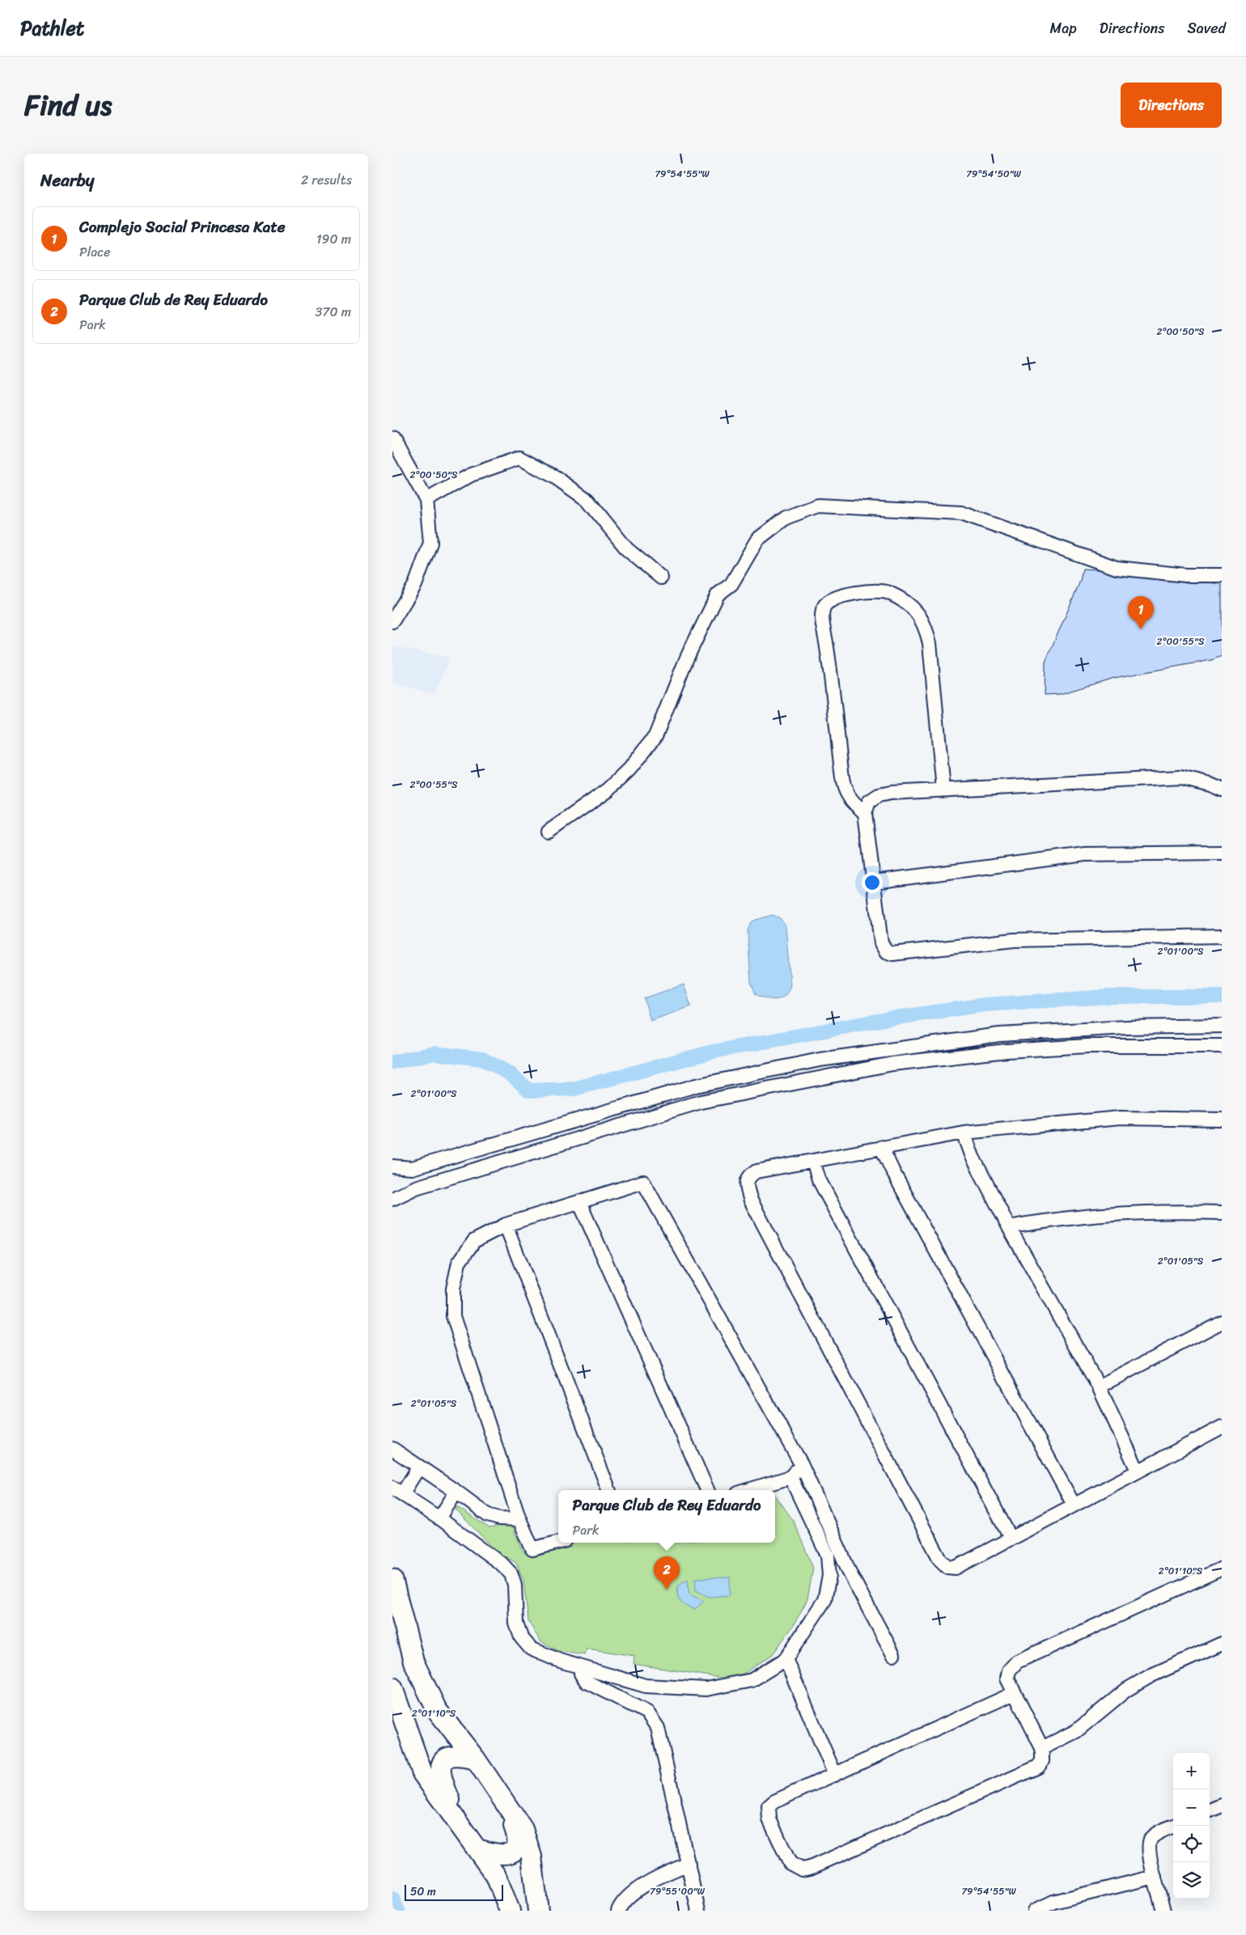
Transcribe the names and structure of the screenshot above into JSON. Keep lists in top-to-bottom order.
{
  "scale_bar": "50 m",
  "page": {
    "header": "Pathlet",
    "nav": ["Map", "Directions", "Saved"],
    "title": "Find us",
    "buttons": "Directions",
    "heading": ["Nearby", "2 results"],
    "list": [
      {
        "mark": "1",
        "name": "Complejo Social Princesa Kate",
        "note": "Place",
        "value": "190 m"
      },
      {
        "mark": "2",
        "name": "Parque Club de Rey Eduardo",
        "note": "Park",
        "value": "370 m"
      }
    ],
    "pins": ["1", "2"],
    "popup": ["Parque Club de Rey Eduardo", "Park"],
    "map_buttons": ["+", "−"],
    "scale": "50 m"
  },
  "coordinates": [
    "79°54'55\"W",
    "79°54'50\"W",
    "2°00'50\"S",
    "2°00'55\"S",
    "2°01'00\"S",
    "2°01'05\"S",
    "2°01'10\"S",
    "79°55'00\"W"
  ]
}
